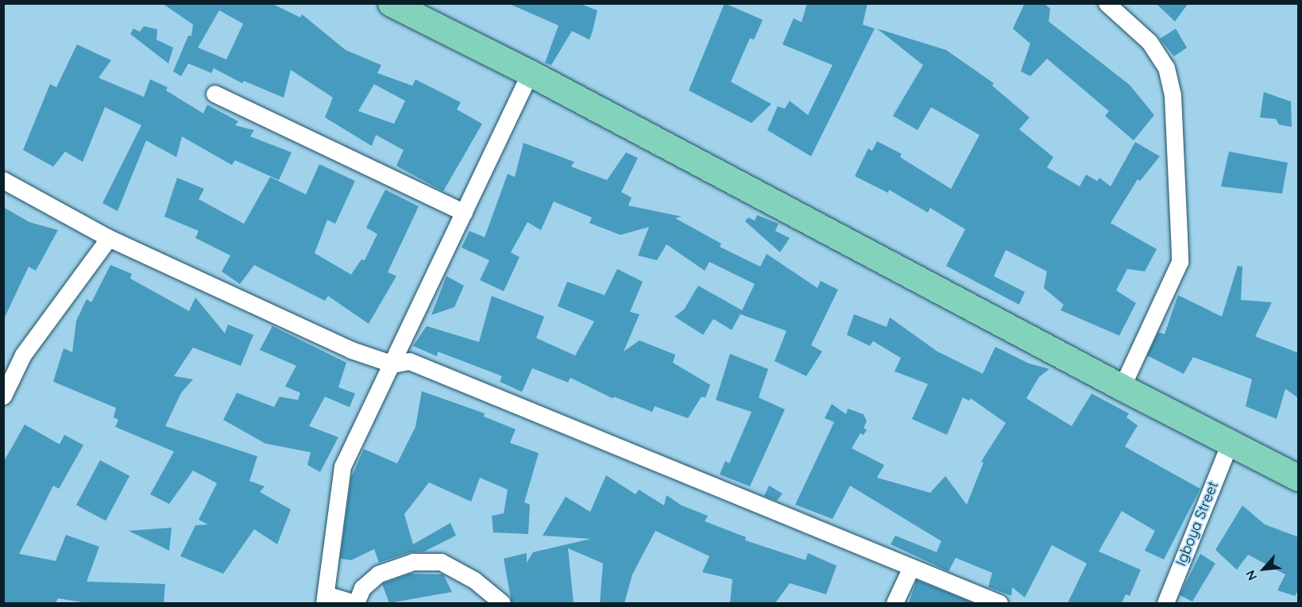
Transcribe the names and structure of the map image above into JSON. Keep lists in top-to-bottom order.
{
  "streets": {
    "street": ["Igboya Street"]
  },
  "north": "bottom left"
}
